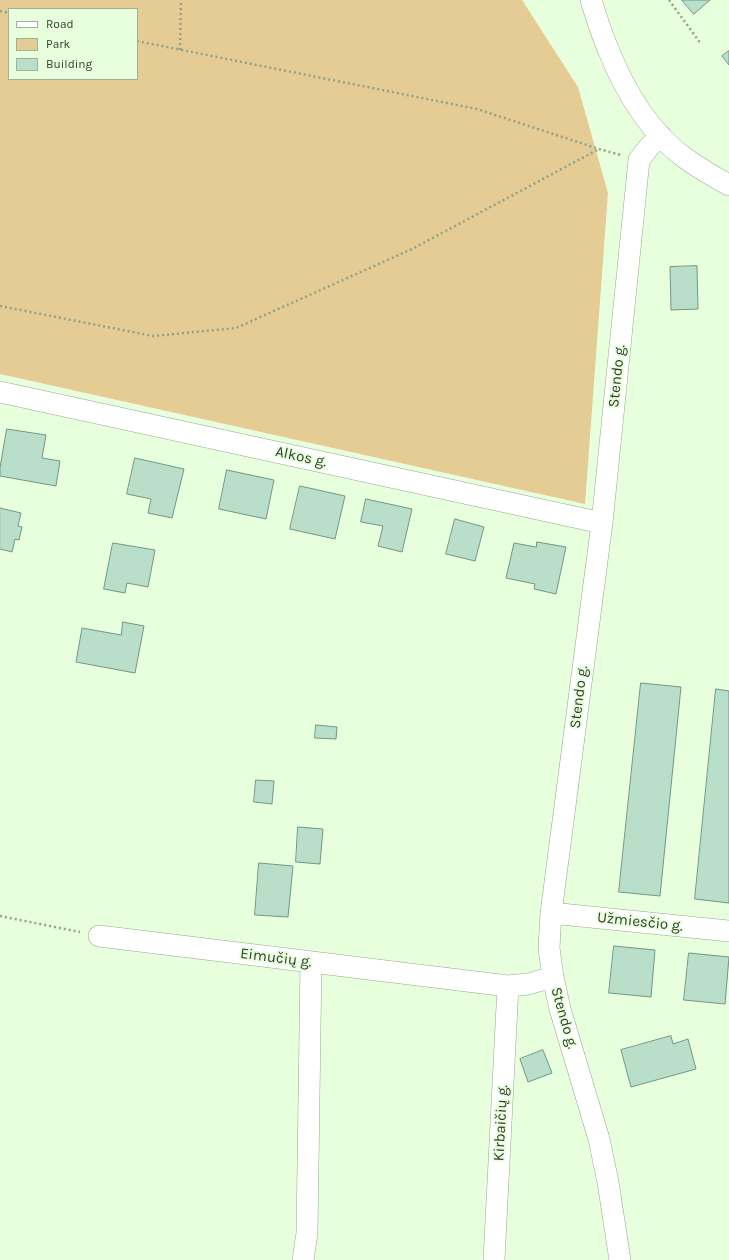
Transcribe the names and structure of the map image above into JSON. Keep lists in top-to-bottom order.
{
  "streets": {
    "street": [
      "Stendo g.",
      "Alkos g.",
      "Užmiesčio g.",
      "Eimučių g.",
      "Kirbaičių g."
    ]
  },
  "crossings": [
    ["Stendo g.", "Alkos g."],
    ["Stendo g.", "Užmiesčio g."],
    ["Stendo g.", "Eimučių g."],
    ["Eimučių g.", "Kirbaičių g."]
  ],
  "legend": ["Road", "Park", "Building"]
}
